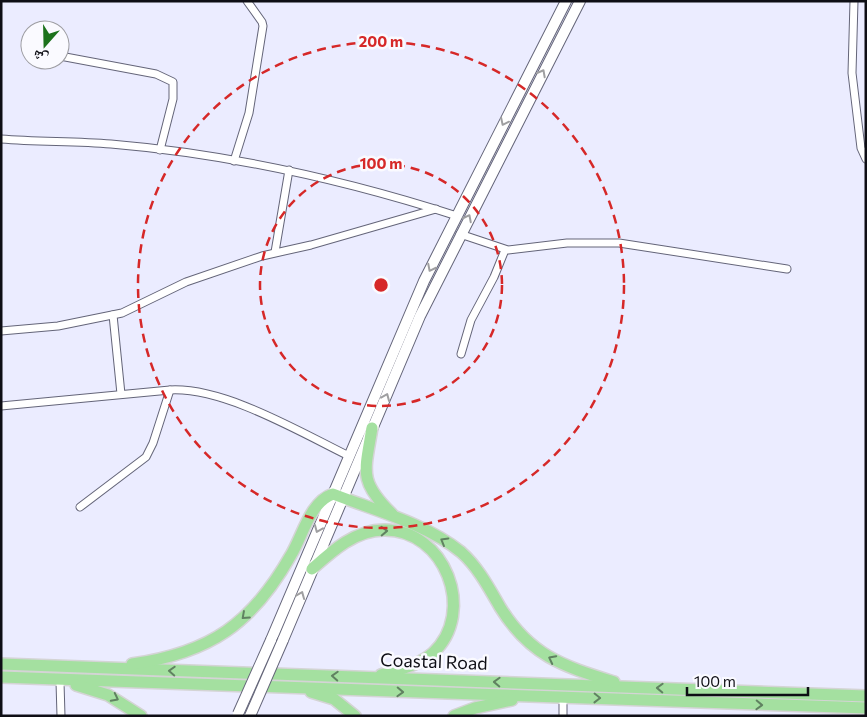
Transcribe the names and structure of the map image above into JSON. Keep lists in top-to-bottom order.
{
  "streets": {
    "highway": ["Coastal Road"]
  },
  "scale_bar": "100 m",
  "north": "bottom",
  "rings": ["200 m", "100 m"]
}
